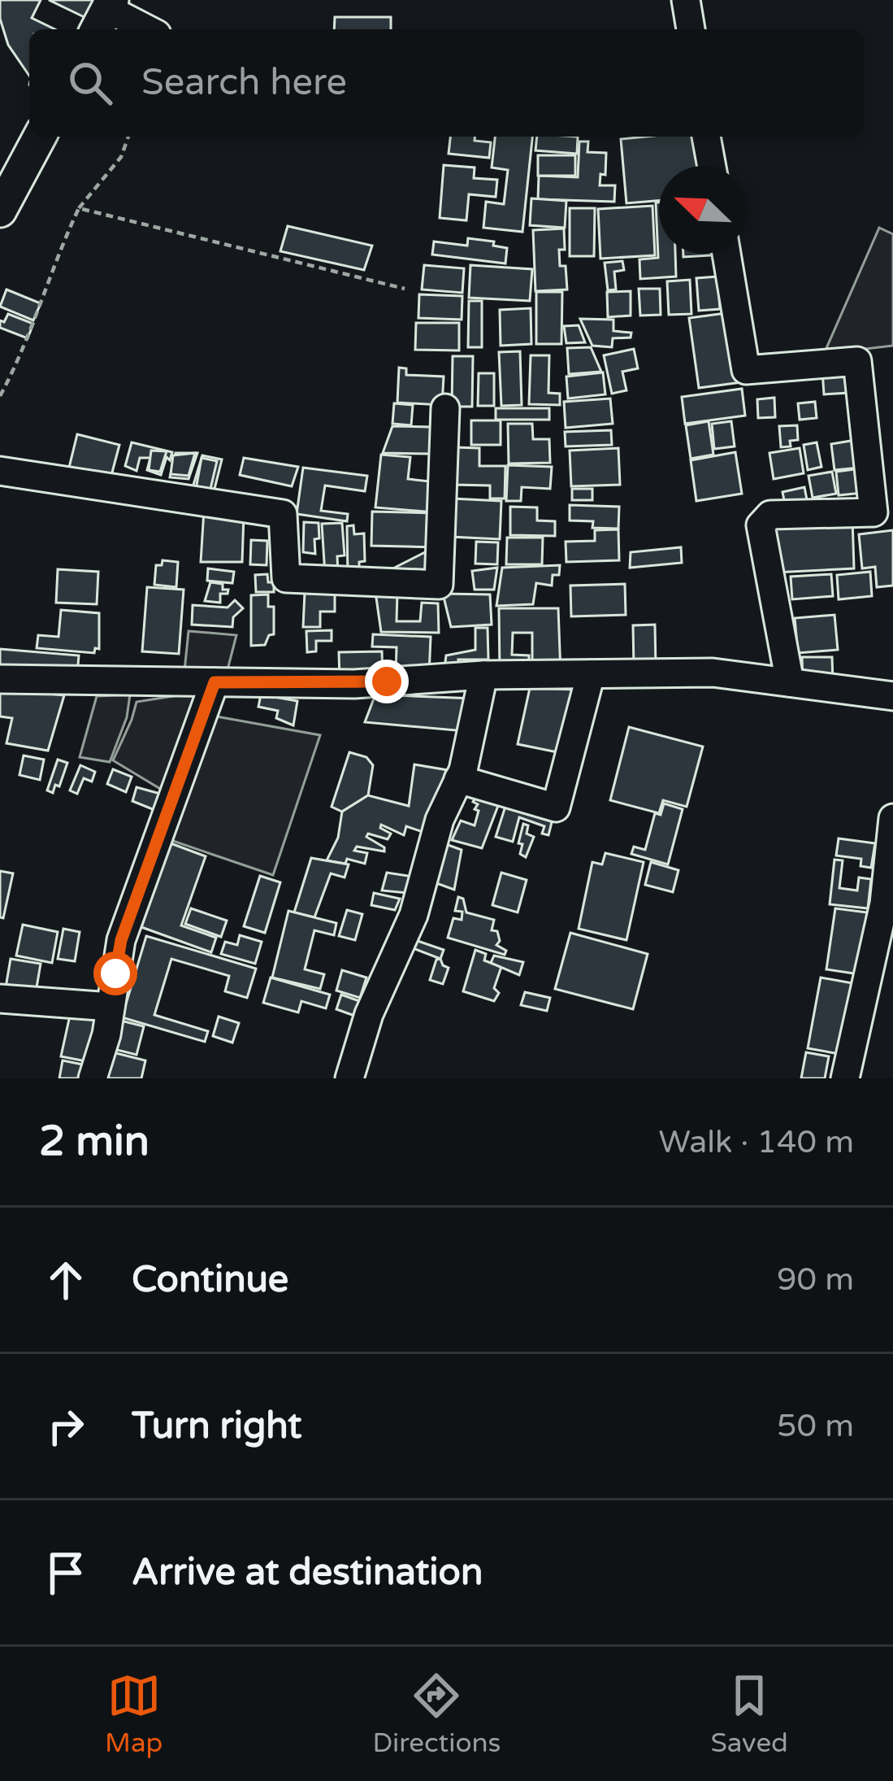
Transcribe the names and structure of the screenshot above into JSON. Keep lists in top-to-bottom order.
{
  "north": "top left",
  "page": {
    "search": "Search here",
    "heading": ["2 min", "Walk · 140 m"],
    "list": [
      ["Continue", "90 m"],
      ["Turn right", "50 m"],
      "Arrive at destination"
    ],
    "nav": ["Map", "Directions", "Saved"]
  }
}
